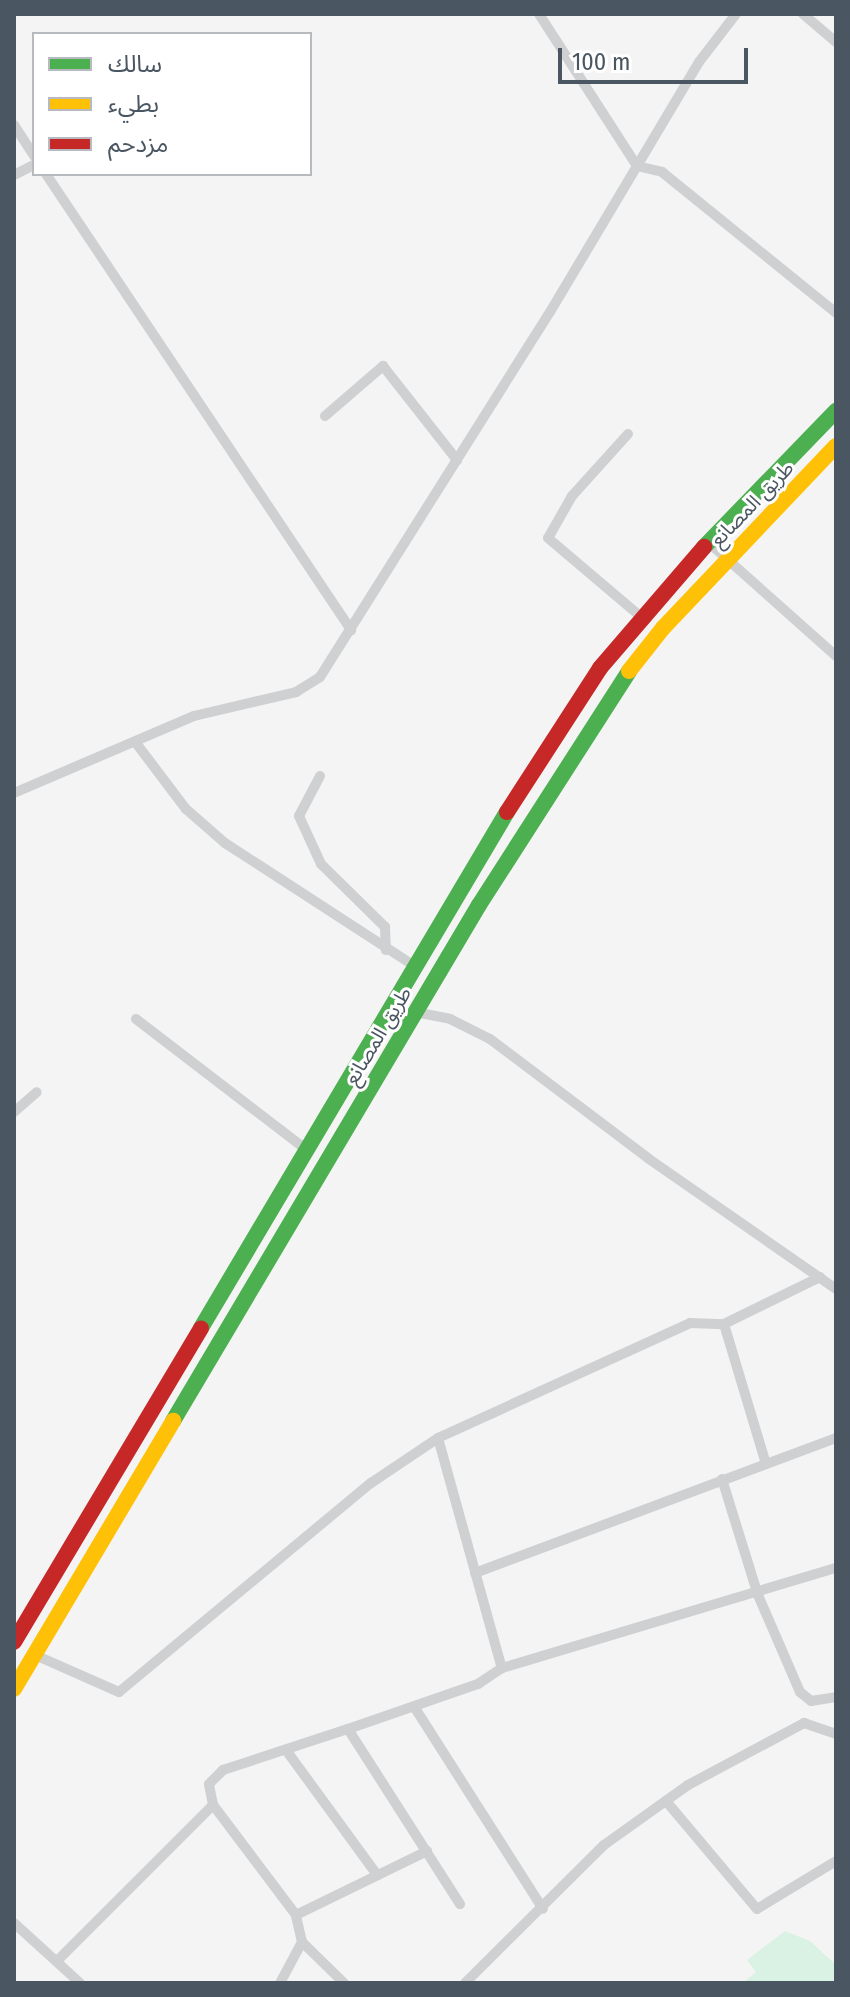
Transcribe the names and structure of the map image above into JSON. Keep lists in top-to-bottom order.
{
  "streets": {
    "main road": ["طريق المصانع"]
  },
  "legend": ["سالك", "بطيء", "مزدحم"],
  "scale_bar": "100 m"
}
